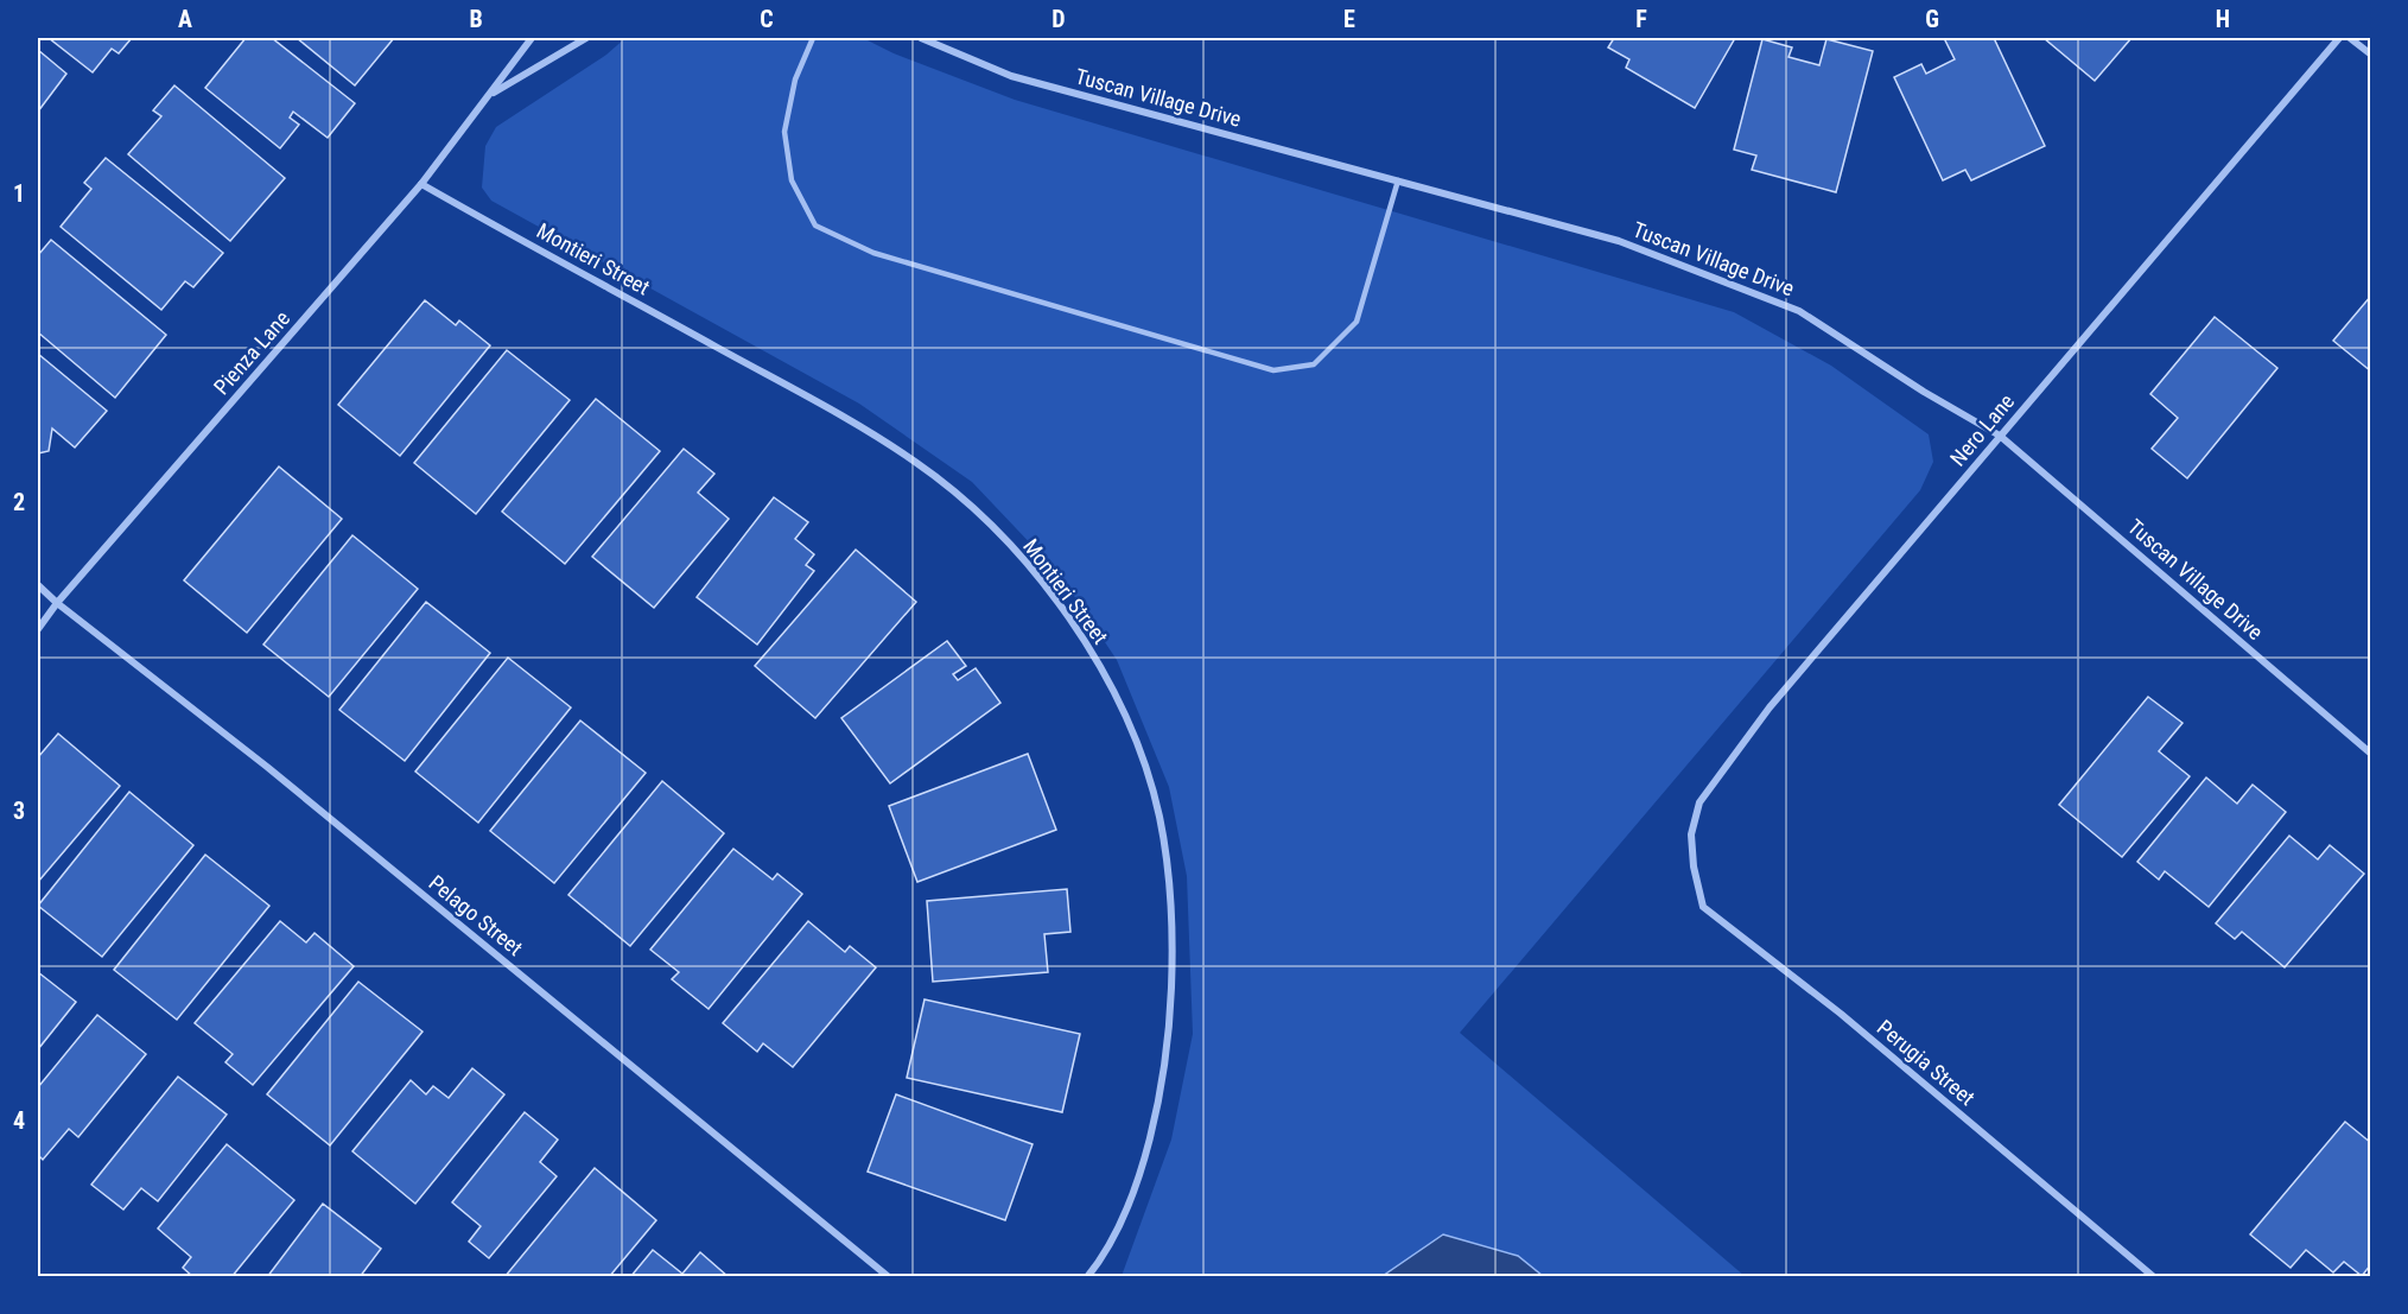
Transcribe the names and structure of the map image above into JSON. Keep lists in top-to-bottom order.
{
  "streets": {
    "street": [
      "Tuscan Village Drive",
      "Montieri Street",
      "Pienza Lane",
      "Nero Lane",
      "Pelago Street",
      "Perugia Street"
    ]
  },
  "crossings": [
    ["Tuscan Village Drive", "Nero Lane"],
    ["Montieri Street", "Pienza Lane"],
    ["Pienza Lane", "Pelago Street"],
    ["Nero Lane", "Perugia Street"]
  ],
  "grid": {
    "columns": [
      "A",
      "B",
      "C",
      "D",
      "E",
      "F",
      "G",
      "H"
    ],
    "rows": [
      "1",
      "2",
      "3",
      "4"
    ]
  }
}
